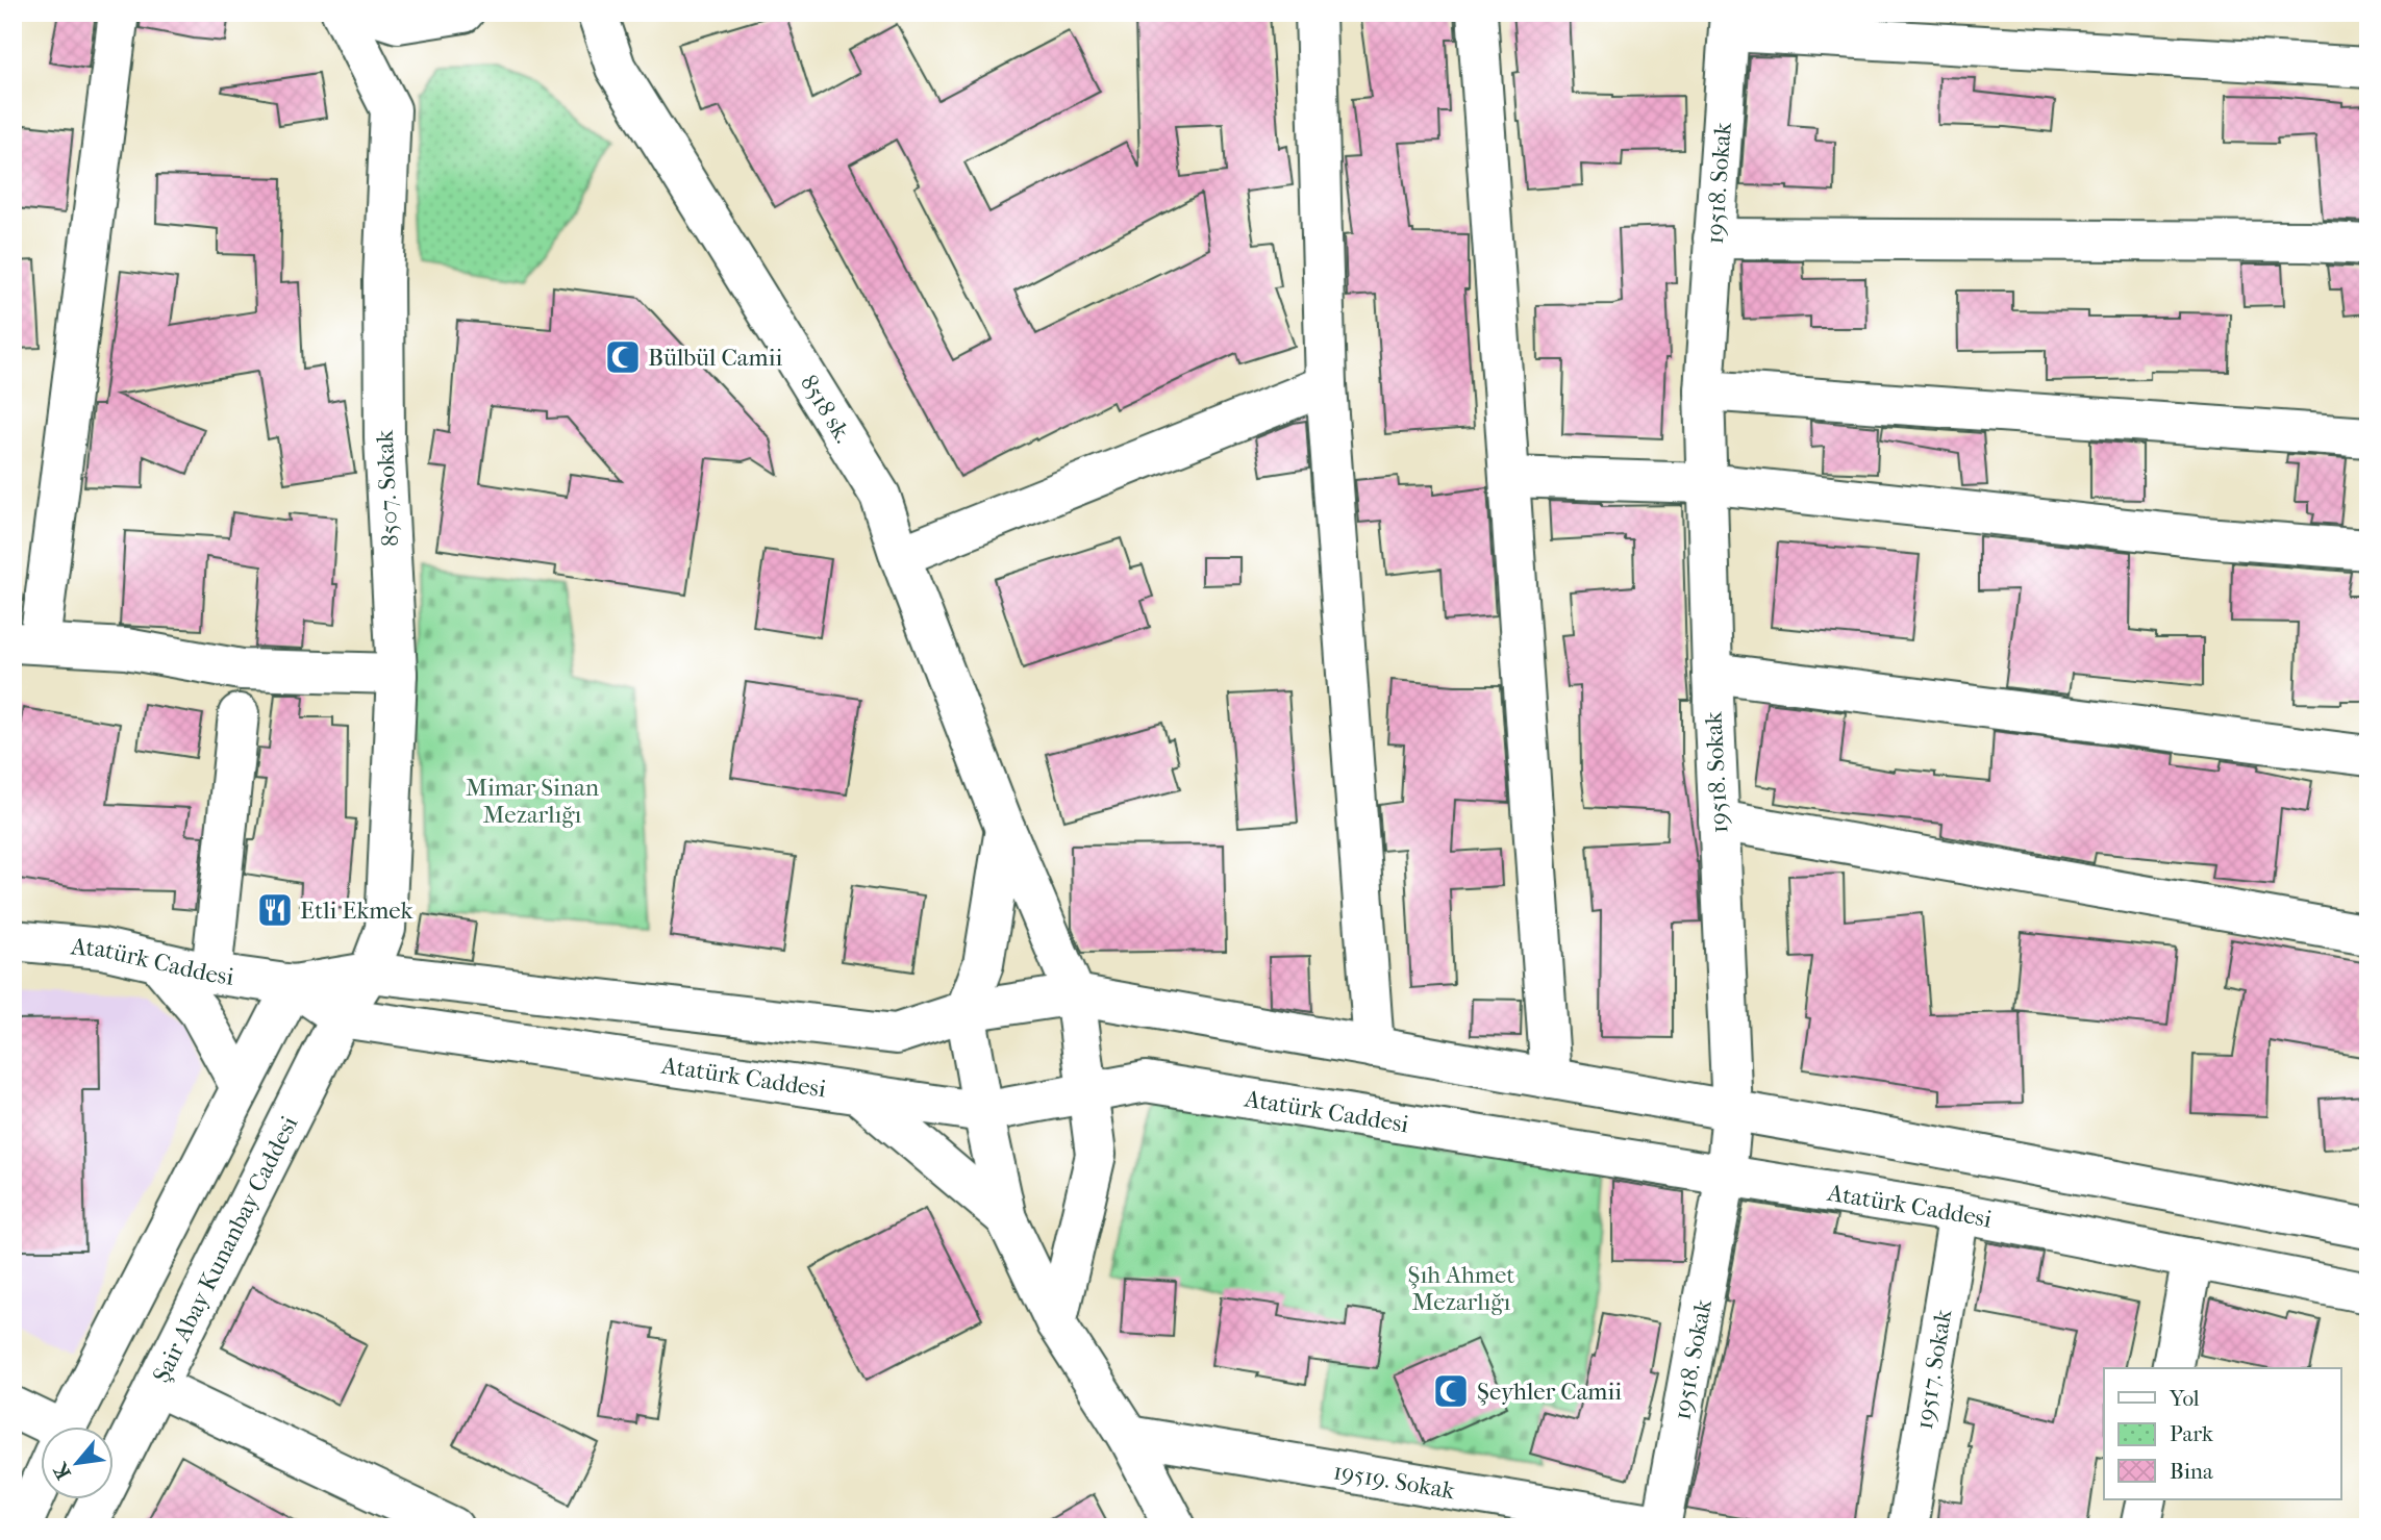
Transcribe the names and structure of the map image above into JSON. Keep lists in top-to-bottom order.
{
  "streets": {
    "street": [
      "19518. Sokak",
      "8518 sk.",
      "8507. Sokak",
      "Atatürk Caddesi",
      "Şair Abay Kunanbay Caddesi",
      "19517. Sokak",
      "19519. Sokak"
    ]
  },
  "crossings": [
    ["19518. Sokak", "Atatürk Caddesi"],
    ["19518. Sokak", "19519. Sokak"],
    ["8518 sk.", "Atatürk Caddesi"],
    ["8507. Sokak", "Atatürk Caddesi"],
    ["8507. Sokak", "Şair Abay Kunanbay Caddesi"],
    ["Atatürk Caddesi", "Şair Abay Kunanbay Caddesi"],
    ["Atatürk Caddesi", "19517. Sokak"]
  ],
  "parks": ["Mimar Sinan Mezarlığı", "Şıh Ahmet Mezarlığı"],
  "places": {
    "mosque": ["Bülbül Camii", "Şeyhler Camii"],
    "restaurant": ["Etli Ekmek"]
  },
  "legend": ["Yol", "Park", "Bina"],
  "north": "bottom left"
}
